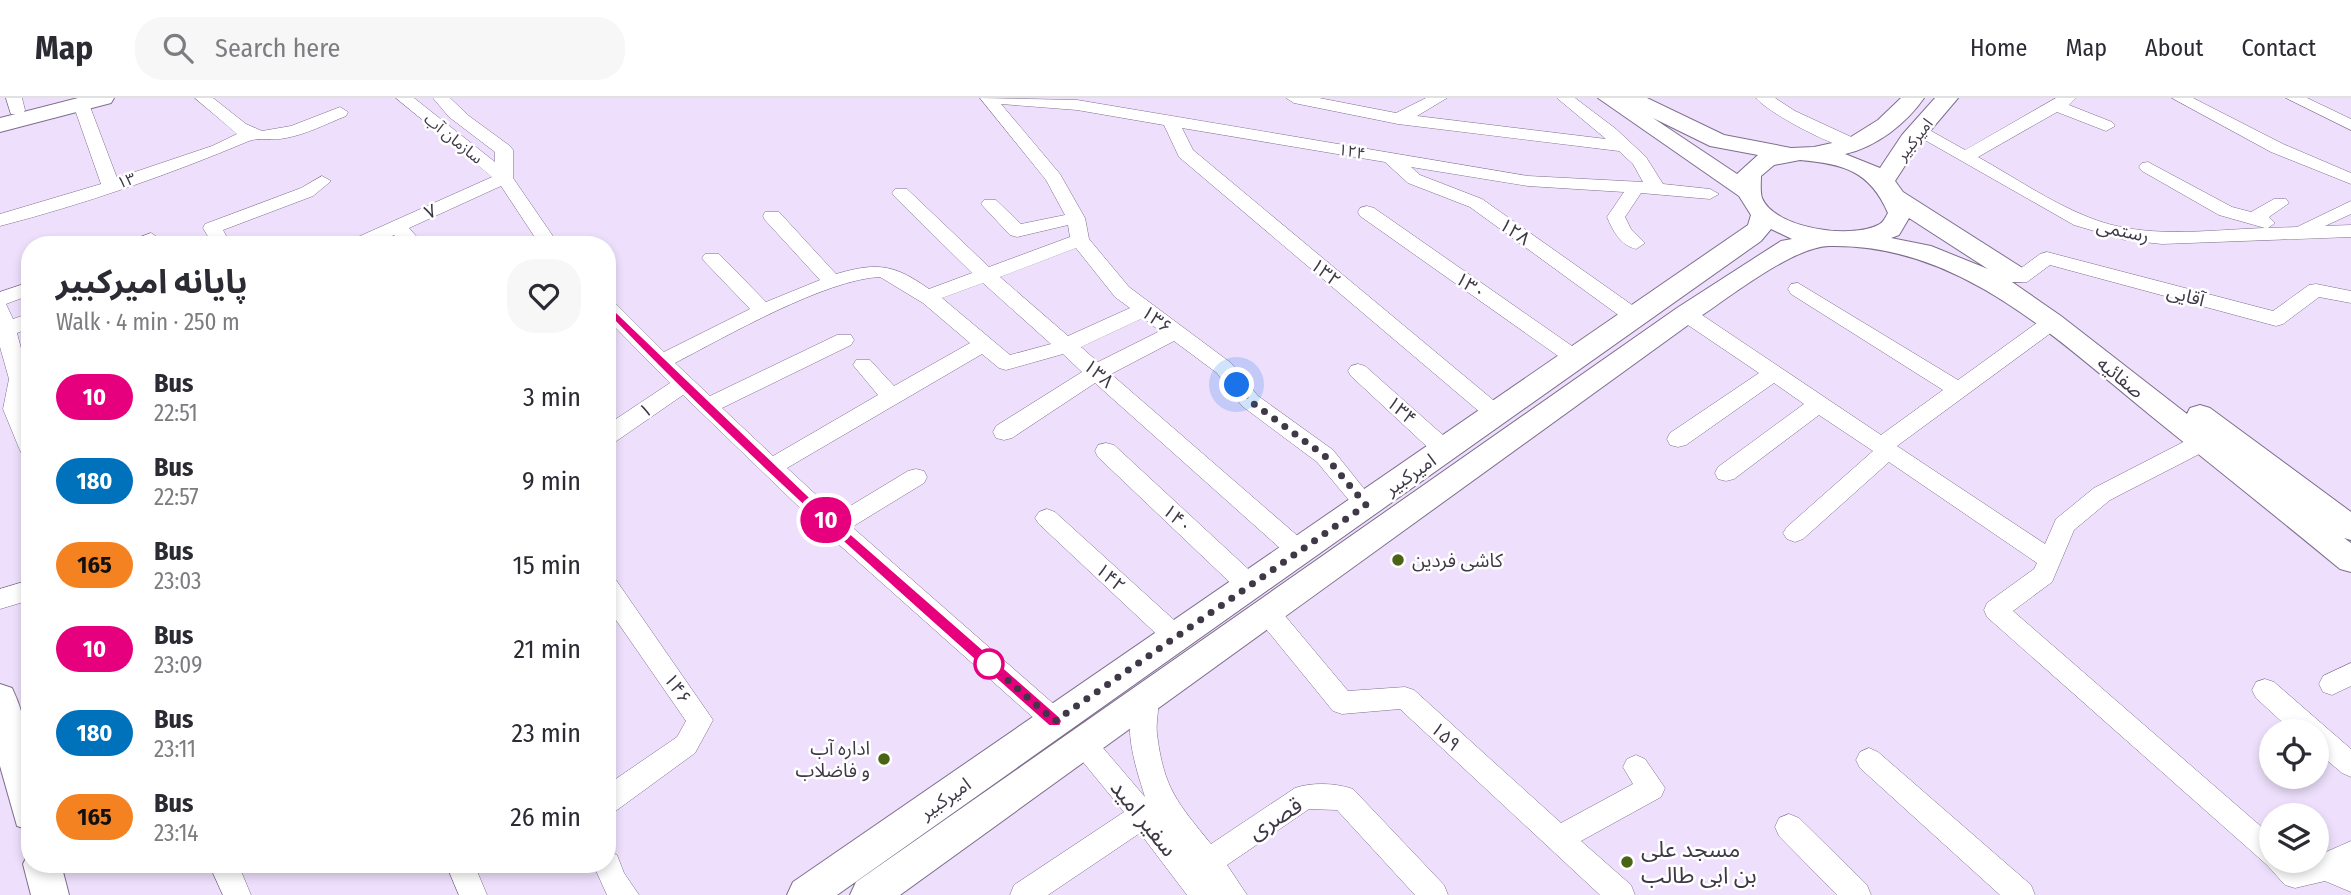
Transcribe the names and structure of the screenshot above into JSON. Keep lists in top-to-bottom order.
{
  "streets": {
    "main road": ["امیرکبیر", "صفائیه"],
    "street": [
      "سازمان آب",
      "۱۲۴",
      "۱۳",
      "۷",
      "رستمی",
      "۱۲۸",
      "۱۳۲",
      "۱۳۰",
      "آقایی",
      "۱۳۶",
      "۱۳۸",
      "۱",
      "۱۳۴",
      "۱۴۰",
      "۱۴۲",
      "۱۴۶",
      "۱۵۹",
      "سفیر امید",
      "قصری"
    ]
  },
  "crossings": [
    ["سازمان آب", "۷"],
    ["امیرکبیر", "رستمی"],
    ["امیرکبیر", "۱۲۸"],
    ["امیرکبیر", "۱۳۲"],
    ["امیرکبیر", "۱۳۰"],
    ["امیرکبیر", "۱۳۶"],
    ["امیرکبیر", "۱۳۸"],
    ["امیرکبیر", "صفائیه"],
    ["امیرکبیر", "۱۳۴"],
    ["امیرکبیر", "۱۴۰"],
    ["امیرکبیر", "۱۴۲"],
    ["امیرکبیر", "۱۵۹"],
    ["امیرکبیر", "سفیر امید"],
    ["۱۲۴", "۱۲۸"],
    ["۱۲۴", "۱۳۲"],
    ["آقایی", "صفائیه"],
    ["سفیر امید", "قصری"]
  ],
  "places": ["کاشی فردین", "اداره آب و فاضلاب", "مسجد علی بن ابی طالب"],
  "lines": ["bus line 10"],
  "page": {
    "header": "Map",
    "search": "Search here",
    "nav": [
      "Home",
      "Map",
      "About",
      "Contact"
    ],
    "on_map": "10",
    "heading": ["پایانه امیرکبیر", "Walk · 4 min · 250 m"],
    "list": [
      {
        "mark": "10",
        "name": "Bus",
        "note": "22:51",
        "value": "3 min"
      },
      {
        "mark": "180",
        "name": "Bus",
        "note": "22:57",
        "value": "9 min"
      },
      {
        "mark": "165",
        "name": "Bus",
        "note": "23:03",
        "value": "15 min"
      },
      {
        "mark": "10",
        "name": "Bus",
        "note": "23:09",
        "value": "21 min"
      },
      {
        "mark": "180",
        "name": "Bus",
        "note": "23:11",
        "value": "23 min"
      },
      {
        "mark": "165",
        "name": "Bus",
        "note": "23:14",
        "value": "26 min"
      }
    ]
  }
}
